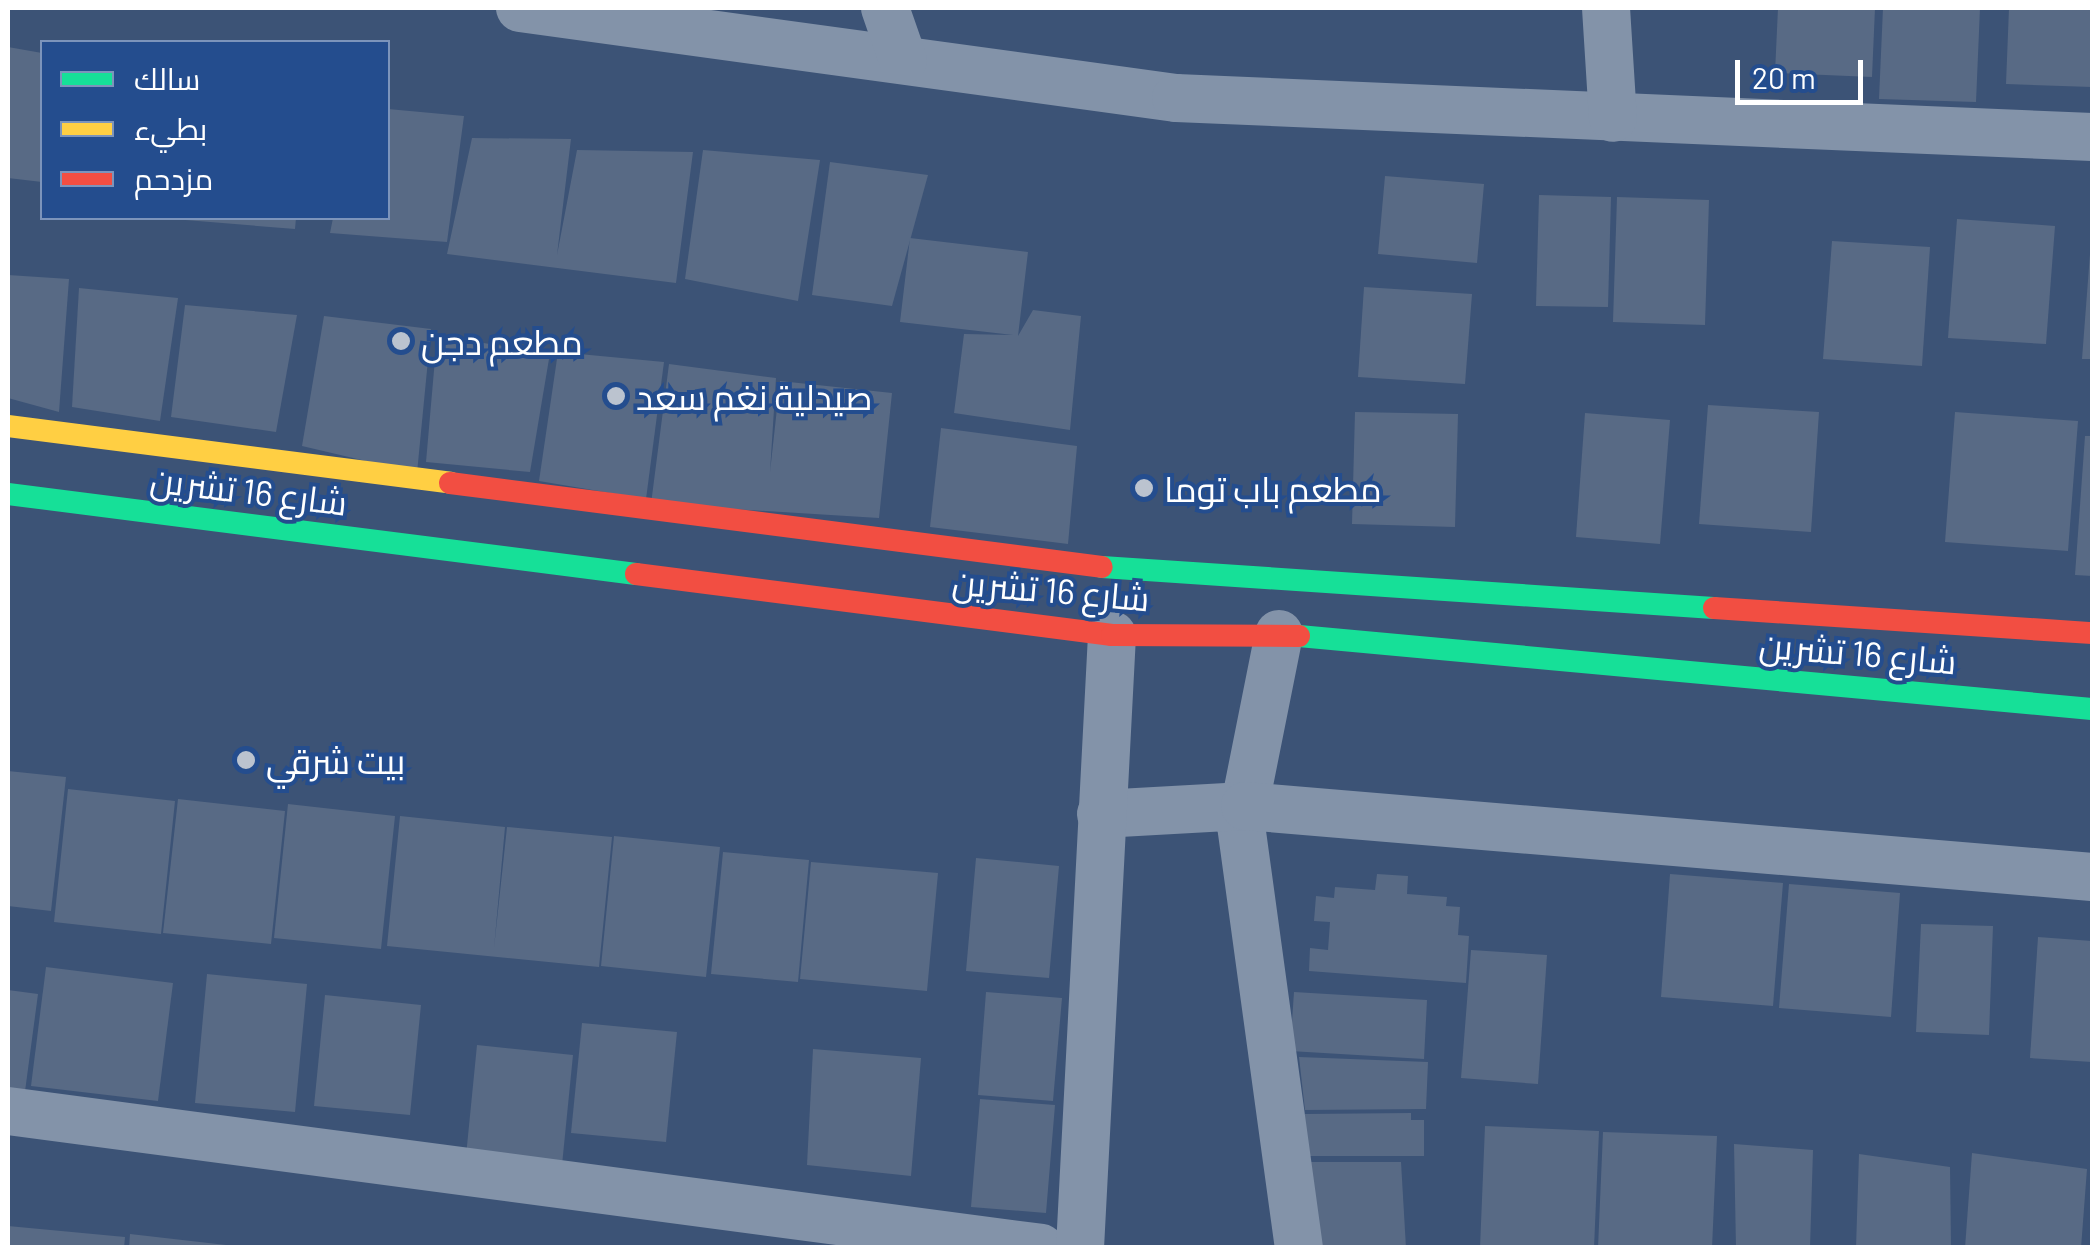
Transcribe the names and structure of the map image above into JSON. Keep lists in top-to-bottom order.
{
  "streets": {
    "street": ["شارع 16 تشرين"]
  },
  "places": [
    "مطعم دجن",
    "صيدلية نغم سعد",
    "مطعم باب توما",
    "بيت شرقي"
  ],
  "legend": ["سالك", "بطيء", "مزدحم"],
  "scale_bar": "20 m"
}
